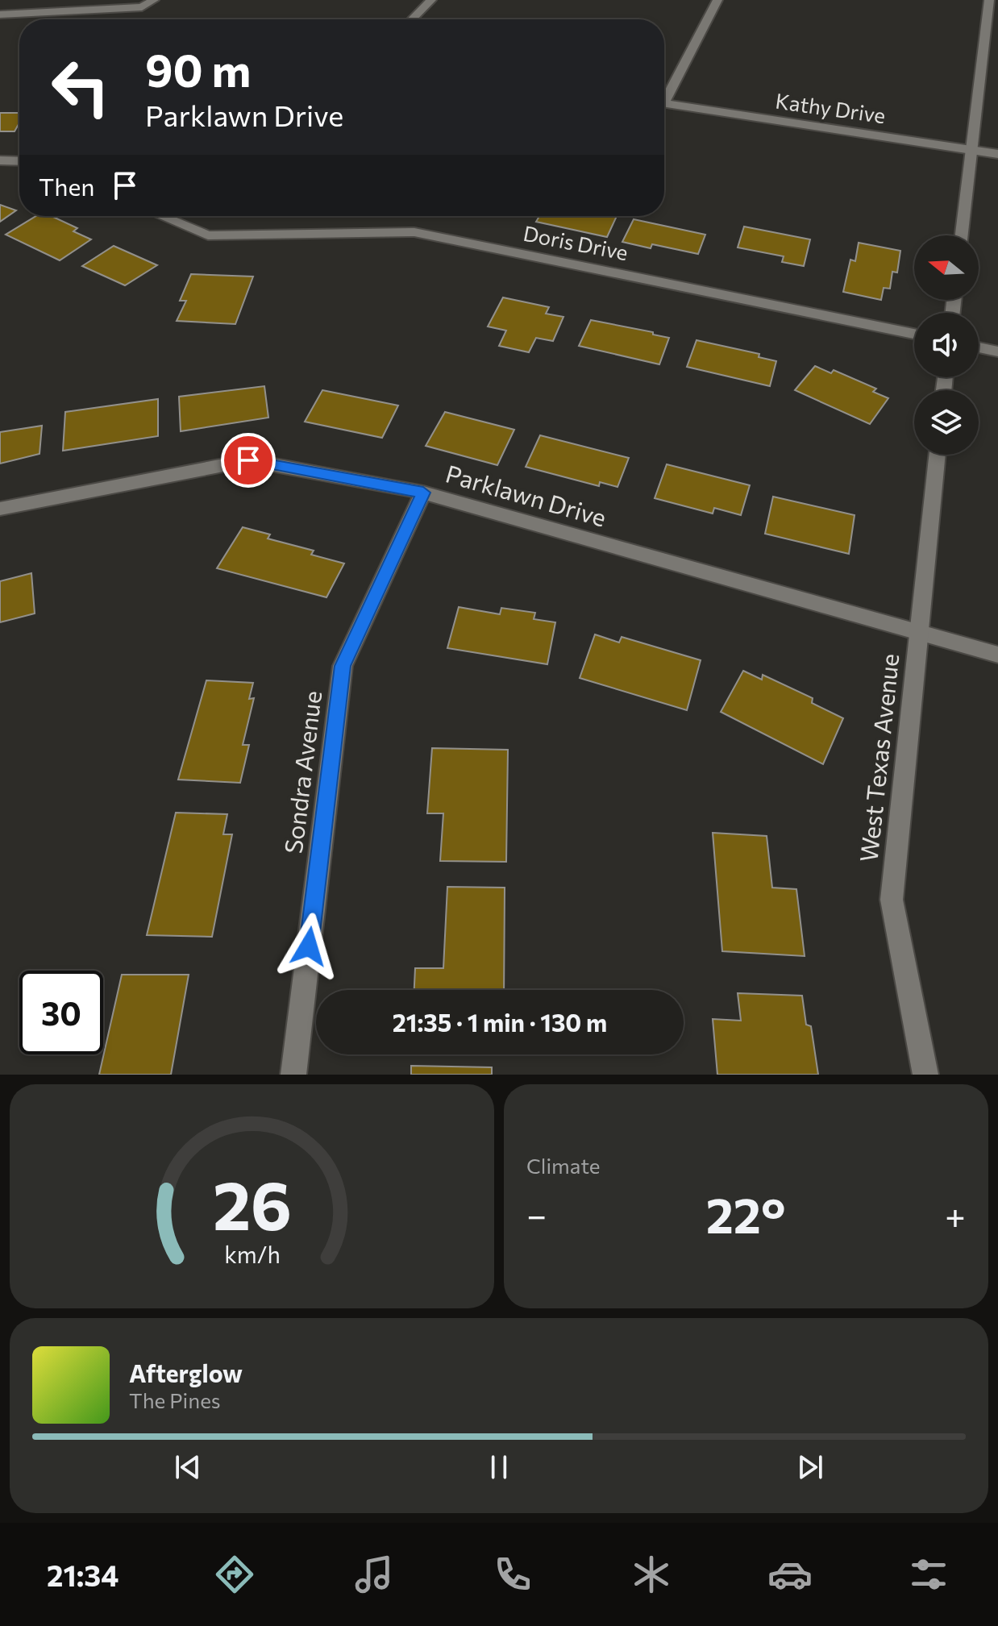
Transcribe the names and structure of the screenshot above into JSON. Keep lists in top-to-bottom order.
{
  "streets": {
    "street": [
      "Kathy Drive",
      "Doris Drive",
      "Parklawn Drive",
      "West Texas Avenue",
      "Sondra Avenue"
    ]
  },
  "crossings": [
    ["Parklawn Drive", "West Texas Avenue"],
    ["Parklawn Drive", "Sondra Avenue"]
  ],
  "north": "left",
  "page": {
    "turn": ["90 m", "Parklawn Drive"],
    "then": "Then",
    "limit": "30",
    "trip": "21:35 · 1 min · 130 m",
    "tile": "Climate",
    "heat": ["−", "22°", "+"],
    "song": ["Afterglow", "The Pines"],
    "tabs": "21:34",
    "gauge": ["26", "km/h"]
  }
}
